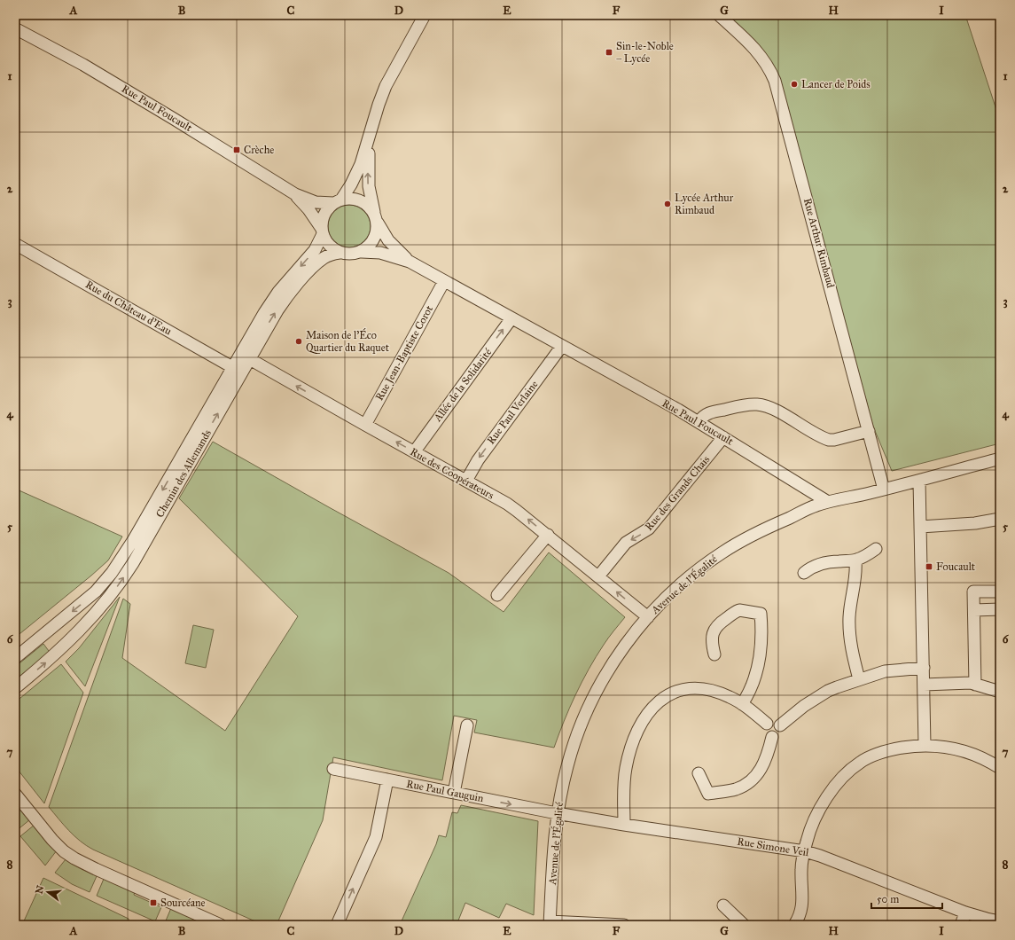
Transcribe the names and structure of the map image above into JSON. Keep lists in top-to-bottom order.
{
  "streets": {
    "street": [
      "Rue Paul Foucault",
      "Rue Arthur Rimbaud",
      "Rue du Château d'Eau",
      "Rue Jean-Baptiste Corot",
      "Allée de la Solidarité",
      "Rue Paul Verlaine",
      "Chemin des Allemands",
      "Rue des Coopérateurs",
      "Rue des Grands Chais",
      "Avenue de l'Égalité",
      "Rue Paul Gauguin",
      "Rue Simone Veil"
    ]
  },
  "crossings": [
    ["Rue Paul Foucault", "Rue Jean-Baptiste Corot"],
    ["Rue Paul Foucault", "Allée de la Solidarité"],
    ["Rue Paul Foucault", "Rue Paul Verlaine"],
    ["Rue Paul Foucault", "Chemin des Allemands"],
    ["Rue Paul Foucault", "Rue des Grands Chais"],
    ["Rue Paul Foucault", "Avenue de l'Égalité"],
    ["Rue du Château d'Eau", "Chemin des Allemands"],
    ["Rue Jean-Baptiste Corot", "Rue des Coopérateurs"],
    ["Allée de la Solidarité", "Rue des Coopérateurs"],
    ["Rue Paul Verlaine", "Rue des Coopérateurs"],
    ["Chemin des Allemands", "Rue des Coopérateurs"],
    ["Rue des Coopérateurs", "Rue des Grands Chais"],
    ["Rue des Coopérateurs", "Avenue de l'Égalité"],
    ["Avenue de l'Égalité", "Rue Paul Gauguin"],
    ["Avenue de l'Égalité", "Rue Simone Veil"],
    ["Rue Paul Gauguin", "Rue Simone Veil"]
  ],
  "one_way": [
    "Allée de la Solidarité",
    "Rue Paul Verlaine",
    "Rue des Coopérateurs",
    "Rue des Grands Chais",
    "Rue Paul Gauguin"
  ],
  "places": {
    "transit": [
      "Sin-le-Noble – Lycée",
      "Crèche",
      "Foucault",
      "Sourcéane"
    ],
    "other": ["Lancer de Poids", "Lycée Arthur Rimbaud", "Maison de l'Éco Quartier du Raquet"]
  },
  "scale_bar": "50 m",
  "north": "left",
  "grid": {
    "columns": [
      "A",
      "B",
      "C",
      "D",
      "E",
      "F",
      "G",
      "H",
      "I"
    ],
    "rows": [
      "1",
      "2",
      "3",
      "4",
      "5",
      "6",
      "7",
      "8"
    ]
  }
}
